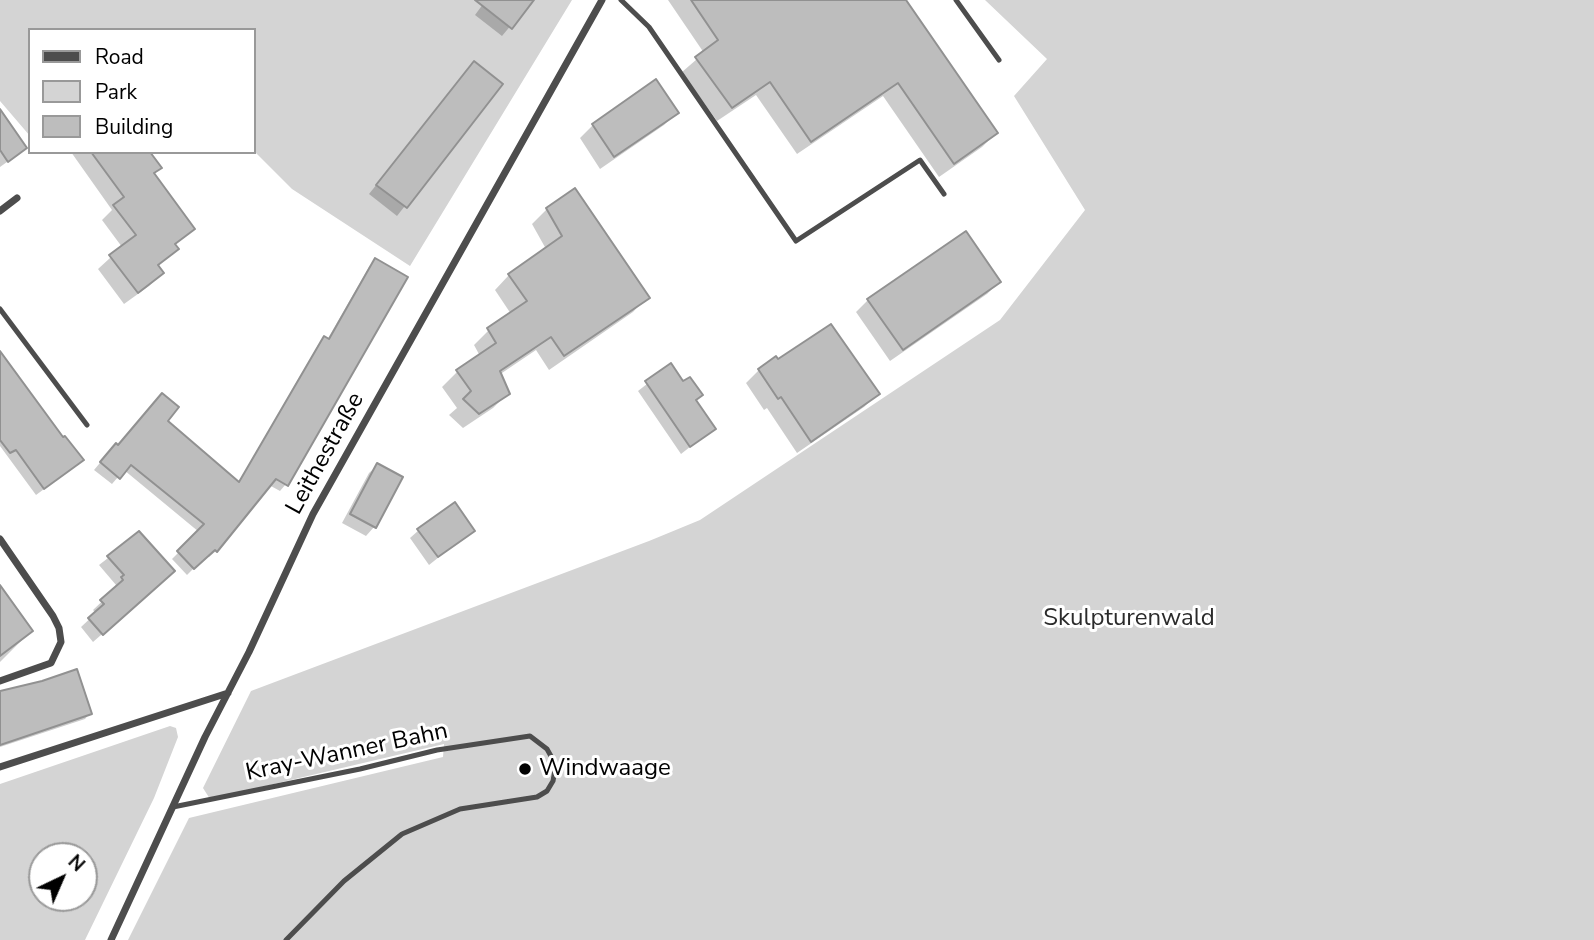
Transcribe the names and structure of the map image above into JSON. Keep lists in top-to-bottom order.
{
  "streets": {
    "street": ["Leithestraße"],
    "lane": ["Kray-Wanner Bahn"]
  },
  "crossings": [
    ["Leithestraße", "Kray-Wanner Bahn"]
  ],
  "parks": ["Skulpturenwald"],
  "places": ["Windwaage"],
  "legend": ["Road", "Park", "Building"],
  "north": "top right"
}
